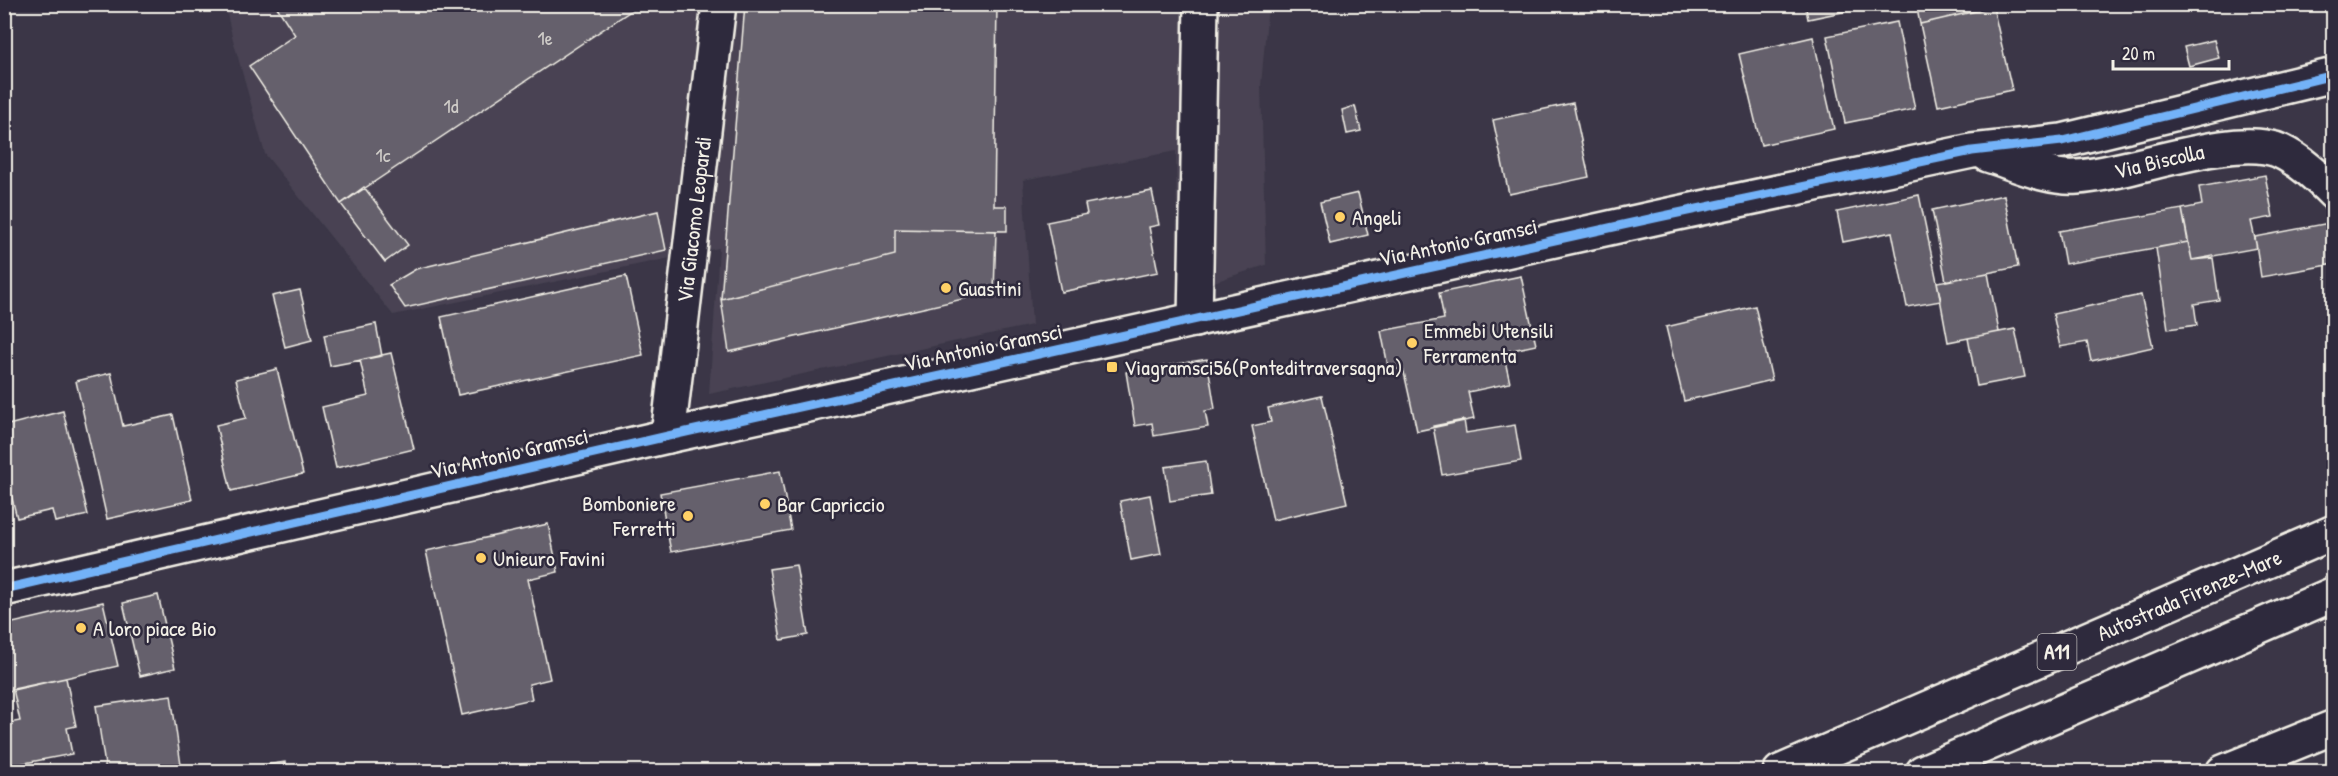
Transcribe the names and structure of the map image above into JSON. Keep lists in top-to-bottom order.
{
  "streets": {
    "main road": [
      "Via Biscolla",
      "Via Giacomo Leopardi",
      "Via Antonio Gramsci",
      "Autostrada Firenze-Mare",
      "A11"
    ]
  },
  "crossings": [
    ["Via Biscolla", "Via Antonio Gramsci"],
    ["Via Giacomo Leopardi", "Via Antonio Gramsci"]
  ],
  "places": {
    "other": [
      "Angeli",
      "Guastini",
      "Emmebi Utensili Ferramenta",
      "Bar Capriccio",
      "Bomboniere Ferretti",
      "Unieuro Favini",
      "A loro piace Bio"
    ],
    "transit": ["Viagramsci56(Ponteditraversagna)"]
  },
  "house_numbers": ["1e", "1d", "1c"],
  "scale_bar": "20 m"
}
